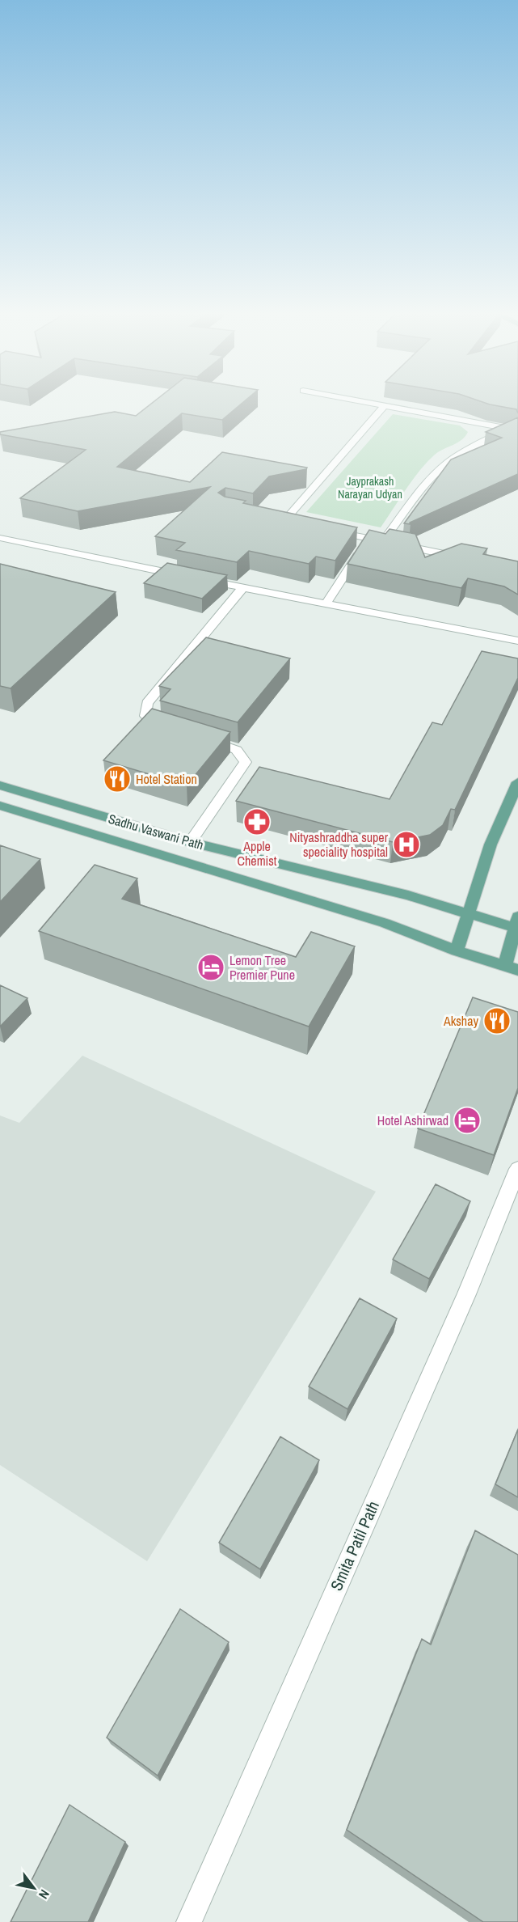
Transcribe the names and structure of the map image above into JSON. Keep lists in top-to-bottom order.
{
  "streets": {
    "main road": ["Sadhu Vaswani Path"],
    "street": ["Smita Patil Path"]
  },
  "parks": ["Jayprakash Narayan Udyan"],
  "places": {
    "restaurant": ["Hotel Station", "Akshay"],
    "pharmacy": ["Apple Chemist"],
    "hospital": ["Nityashraddha super speciality hospital"],
    "hotel": ["Lemon Tree Premier Pune", "Hotel Ashirwad"]
  },
  "north": "bottom right"
}
